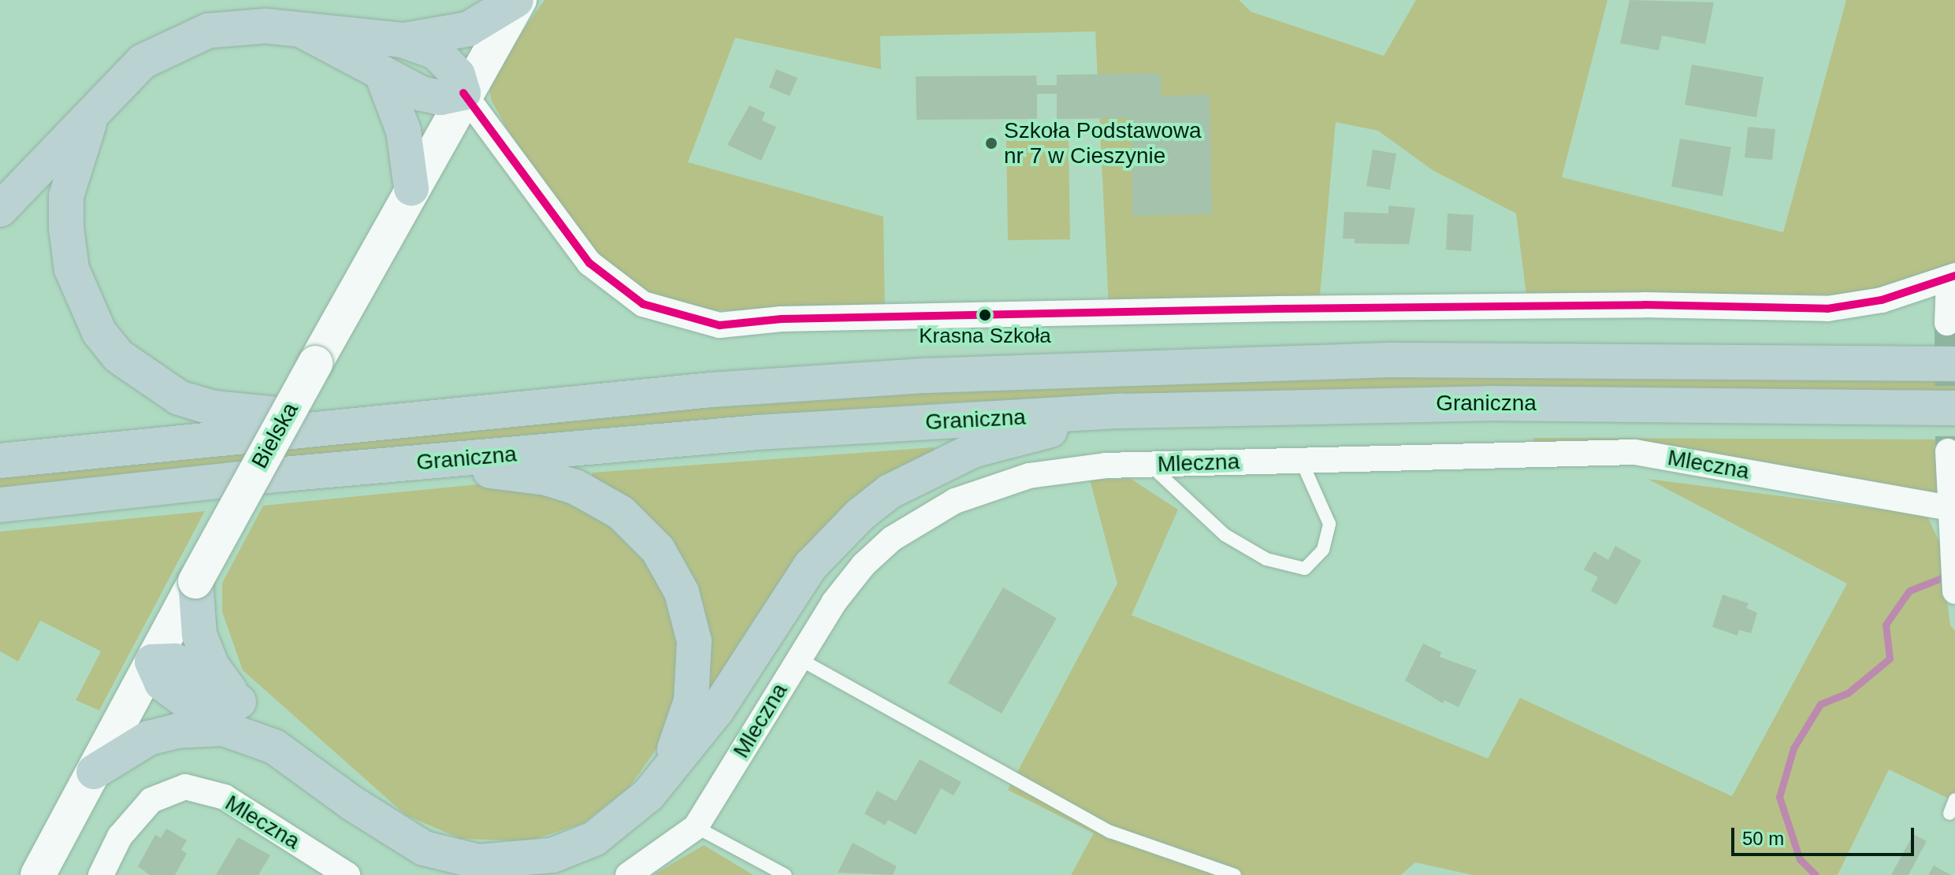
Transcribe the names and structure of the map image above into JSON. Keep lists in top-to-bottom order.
{
  "streets": {
    "highway": ["Graniczna"],
    "main road": ["Bielska"],
    "street": ["Mleczna"]
  },
  "places": ["Szkoła Podstawowa nr 7 w Cieszynie", "Krasna Szkoła"],
  "scale_bar": "50 m"
}
